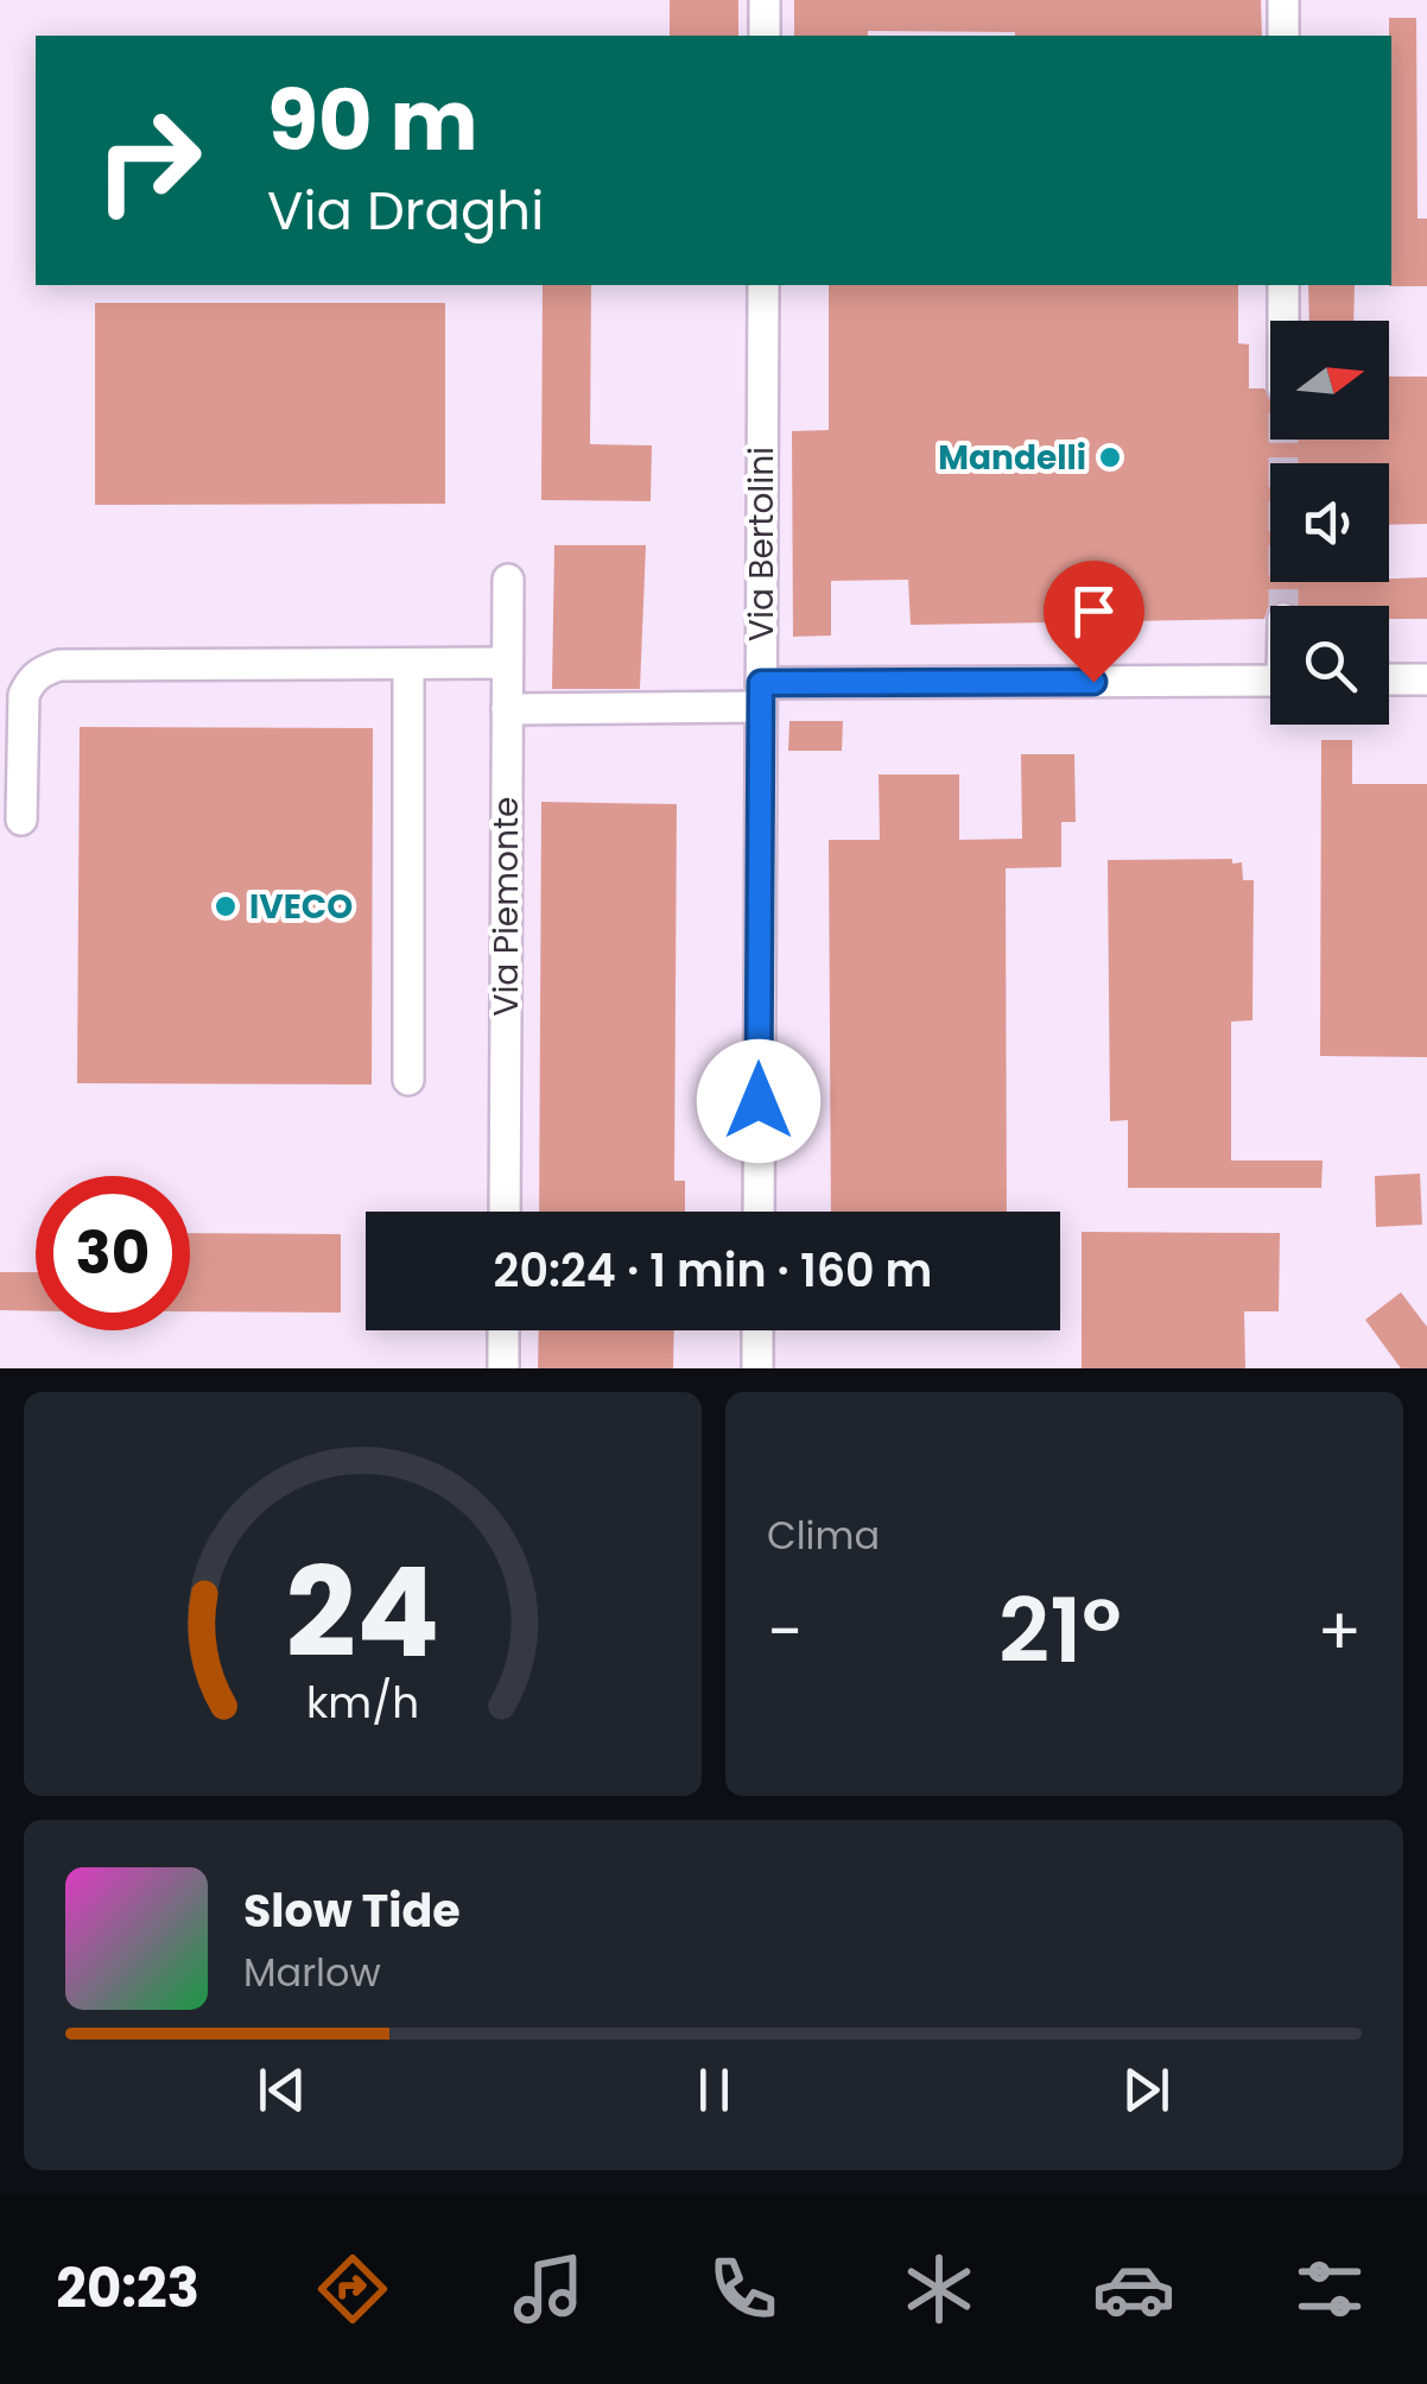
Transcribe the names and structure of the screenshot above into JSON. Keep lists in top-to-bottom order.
{
  "streets": {
    "street": ["Via Bertolini", "Via Piemonte"]
  },
  "places": ["Mandelli", "IVECO"],
  "north": "right",
  "page": {
    "turn": ["90 m", "Via Draghi"],
    "limit": "30",
    "trip": "20:24 · 1 min · 160 m",
    "tile": "Clima",
    "heat": ["−", "21°", "+"],
    "song": ["Slow Tide", "Marlow"],
    "tabs": "20:23",
    "gauge": ["24", "km/h"]
  }
}
